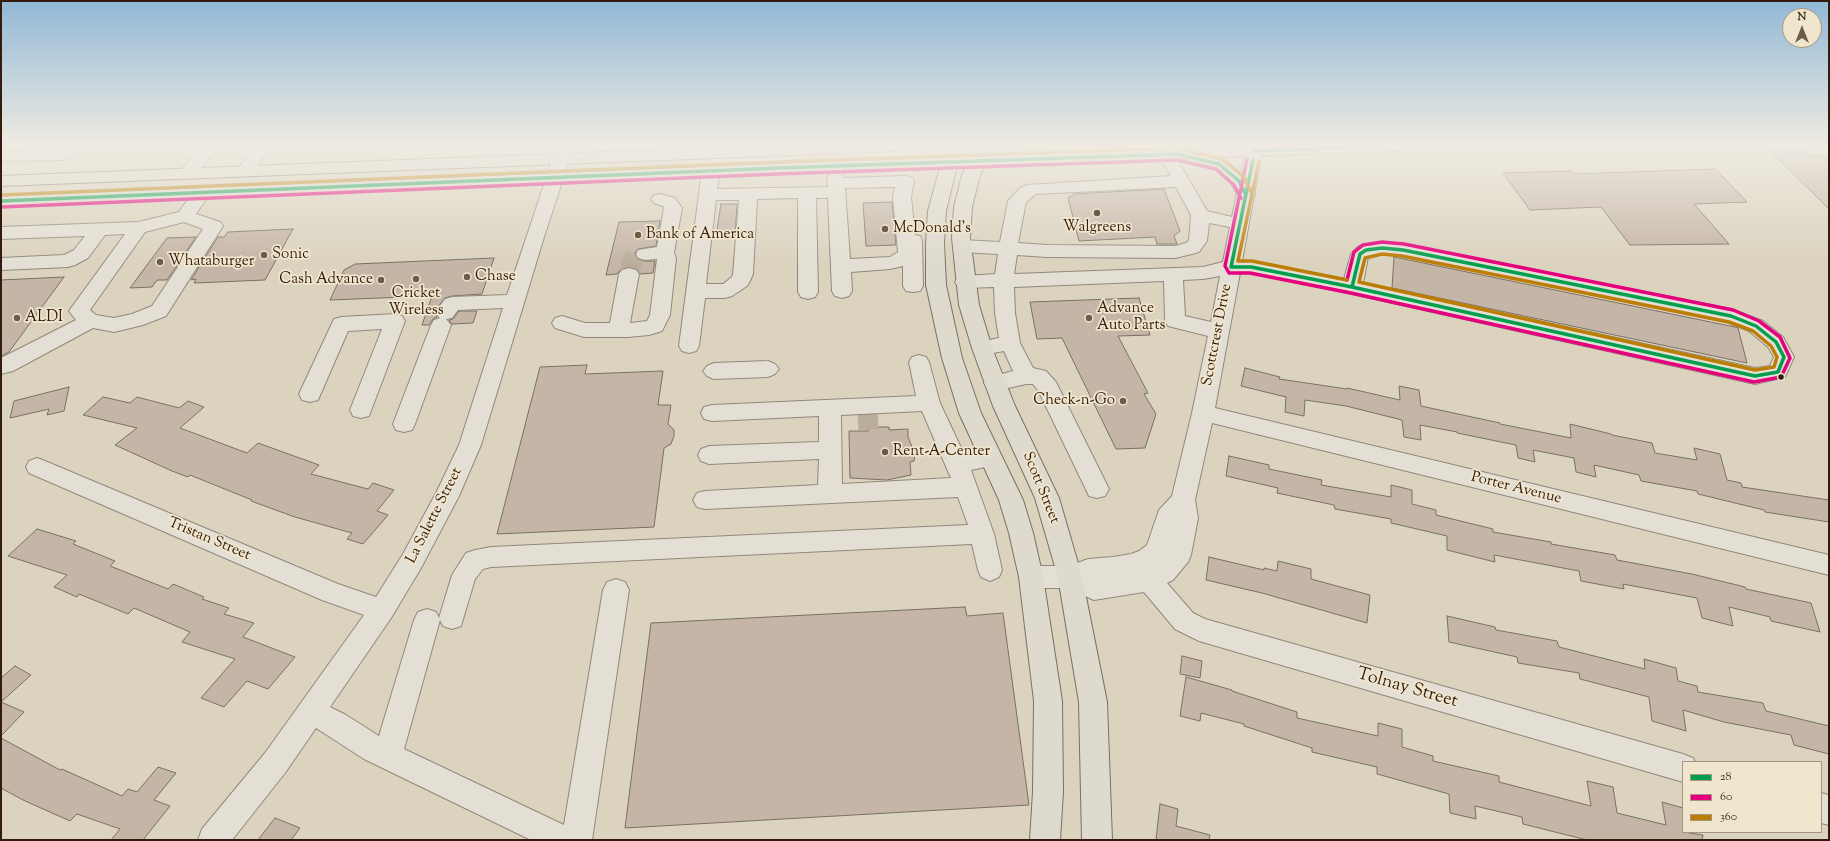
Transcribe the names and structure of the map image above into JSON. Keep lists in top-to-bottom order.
{
  "streets": {
    "main road": ["Scott Street"],
    "street": [
      "Scottcrest Drive",
      "Porter Avenue",
      "La Salette Street",
      "Tristan Street",
      "Tolnay Street"
    ]
  },
  "crossings": [
    ["Scottcrest Drive", "Scott Street"],
    ["Scottcrest Drive", "Porter Avenue"],
    ["Scottcrest Drive", "Tolnay Street"],
    ["La Salette Street", "Tristan Street"]
  ],
  "places": [
    "Walgreens",
    "McDonald's",
    "Bank of America",
    "Sonic",
    "Whataburger",
    "Chase",
    "Cricket Wireless",
    "Cash Advance",
    "ALDI",
    "Advance Auto Parts",
    "Check-n-Go",
    "Rent-A-Center"
  ],
  "lines": ["transit line 28", "transit line 60", "transit line 360"],
  "legend": ["28", "60", "360"],
  "north": "top"
}
